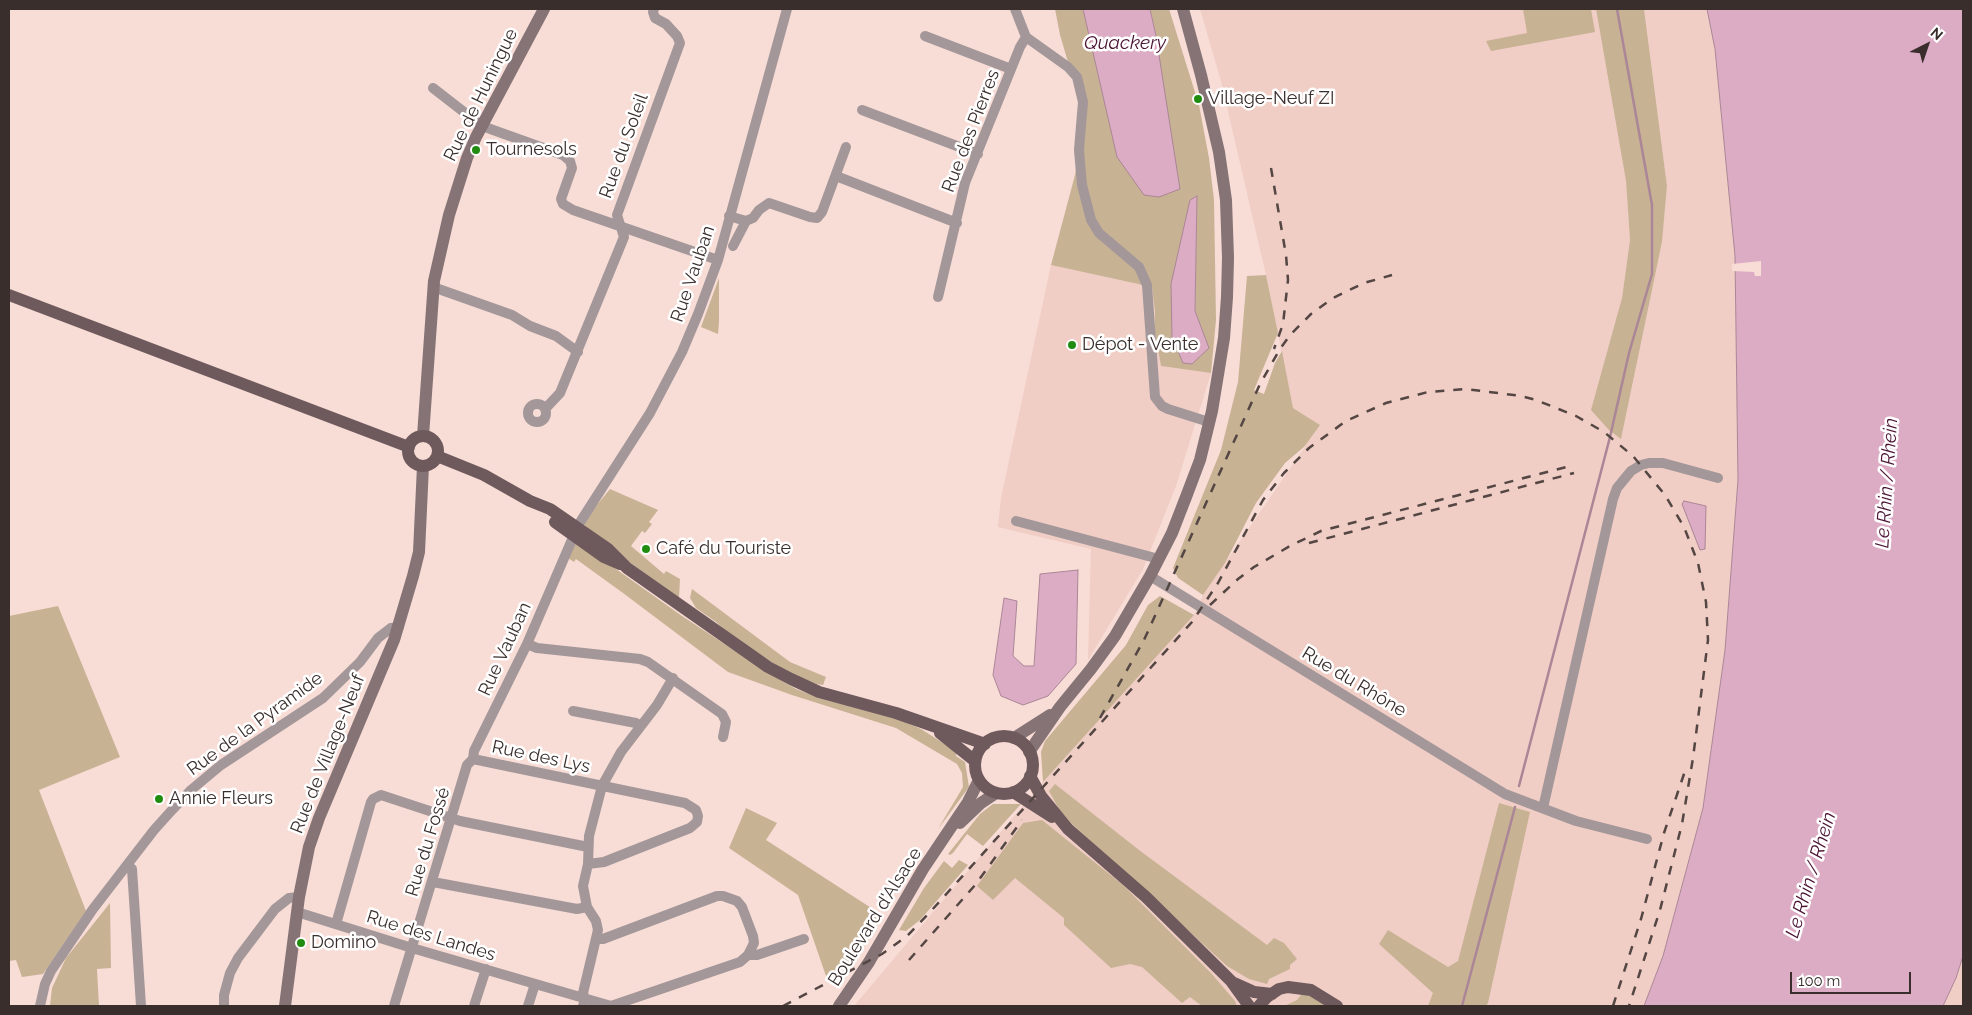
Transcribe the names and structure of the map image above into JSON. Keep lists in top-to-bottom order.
{
  "streets": {
    "street": [
      "Rue de Huningue",
      "Rue des Pierres",
      "Rue du Soleil",
      "Rue Vauban",
      "Rue du Rhône",
      "Rue de la Pyramide",
      "Rue de Village-Neuf",
      "Rue des Lys",
      "Rue du Fossé",
      "Boulevard d'Alsace",
      "Rue des Landes"
    ]
  },
  "crossings": [
    ["Rue Vauban", "Rue des Lys"],
    ["Rue Vauban", "Rue du Fossé"],
    ["Rue de la Pyramide", "Rue de Village-Neuf"],
    ["Rue de Village-Neuf", "Rue des Landes"],
    ["Rue du Fossé", "Rue des Landes"]
  ],
  "water": ["Quackery", "Le Rhin / Rhein"],
  "places": [
    "Village-Neuf ZI",
    "Tournesols",
    "Dépot - Vente",
    "Café du Touriste",
    "Annie Fleurs",
    "Domino"
  ],
  "scale_bar": "100 m",
  "north": "top right"
}
